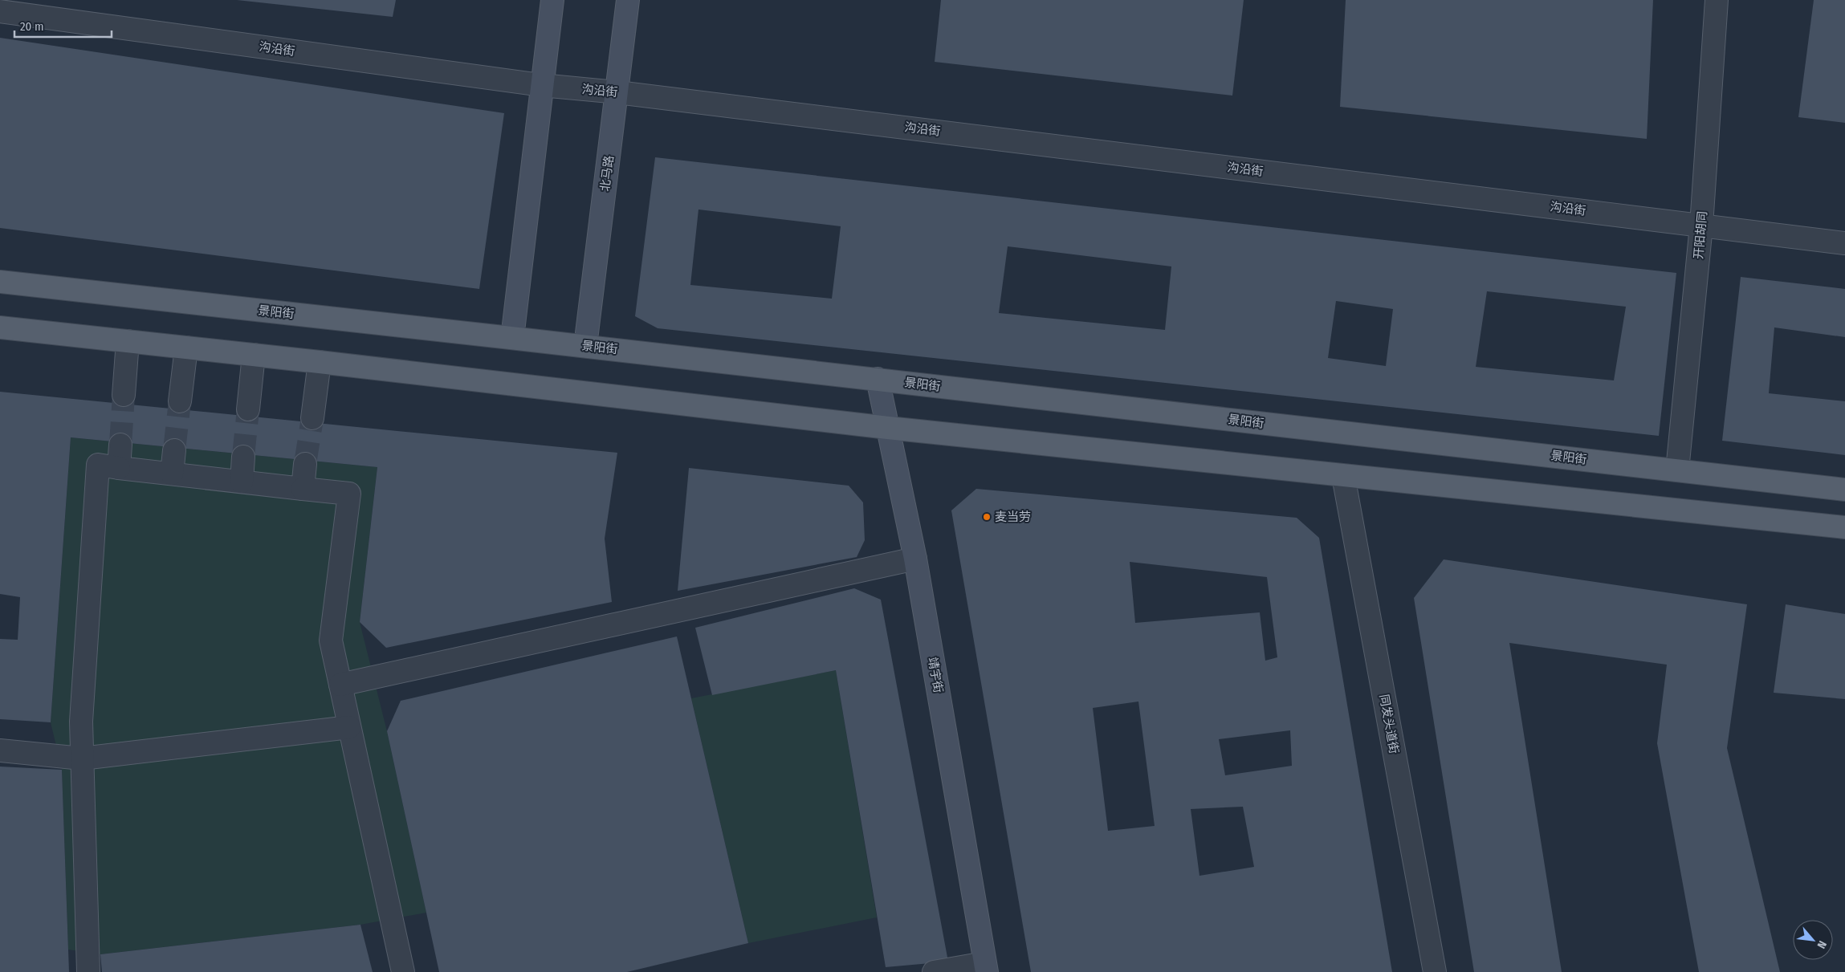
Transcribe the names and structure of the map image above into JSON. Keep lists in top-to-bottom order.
{
  "streets": {
    "main road": ["北马路", "景阳街", "靖宇街"],
    "street": ["沟沿街", "开阳胡同", "同发头道街"]
  },
  "crossings": [
    ["沟沿街", "北马路"],
    ["沟沿街", "开阳胡同"],
    ["北马路", "景阳街"],
    ["开阳胡同", "景阳街"],
    ["景阳街", "靖宇街"]
  ],
  "places": ["麦当劳"],
  "scale_bar": "20 m",
  "north": "bottom right"
}
